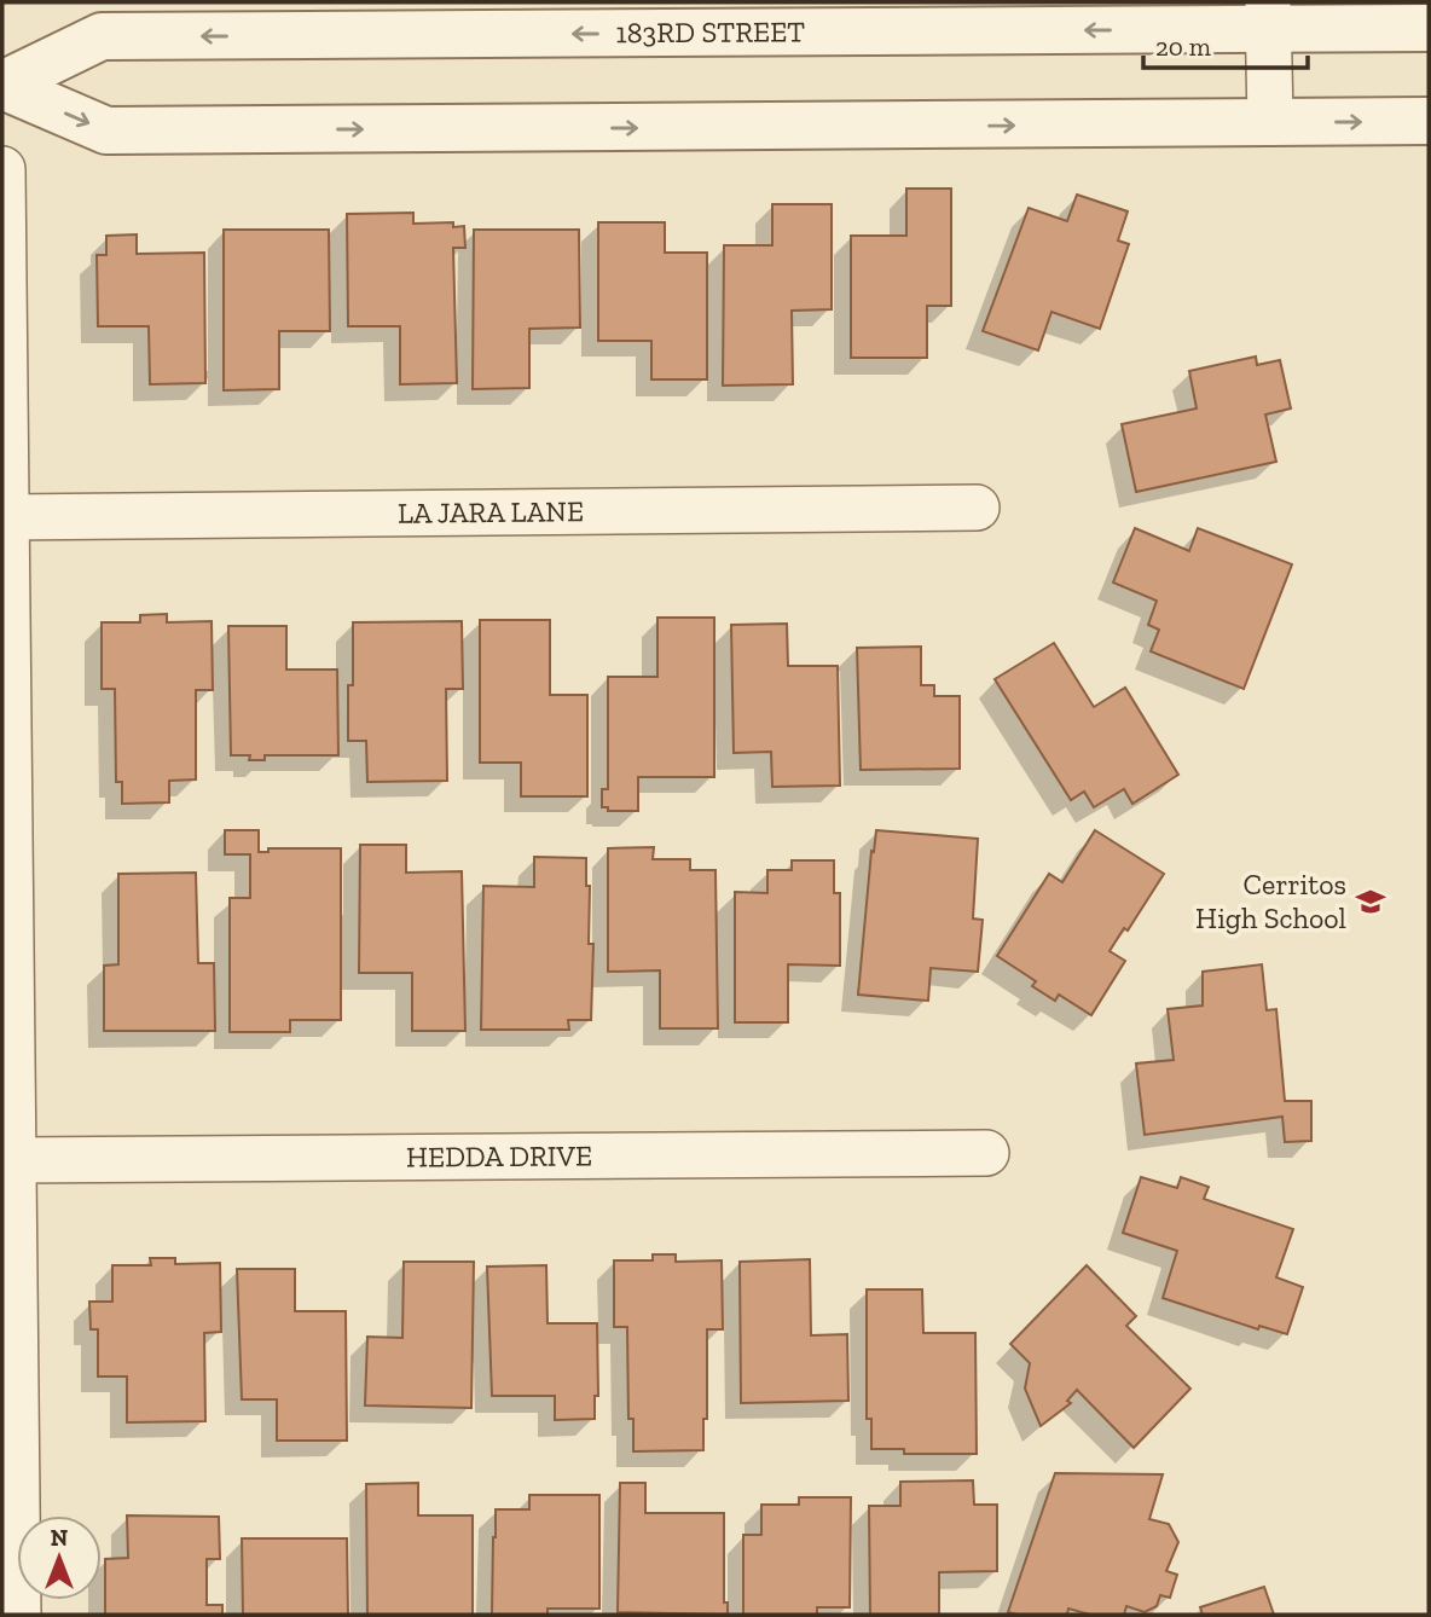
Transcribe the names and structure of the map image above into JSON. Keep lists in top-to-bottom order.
{
  "streets": {
    "street": ["183RD STREET", "LA JARA LANE", "HEDDA DRIVE"]
  },
  "places": {
    "school or university": ["Cerritos High School"]
  },
  "scale_bar": "20 m",
  "north": "top"
}
